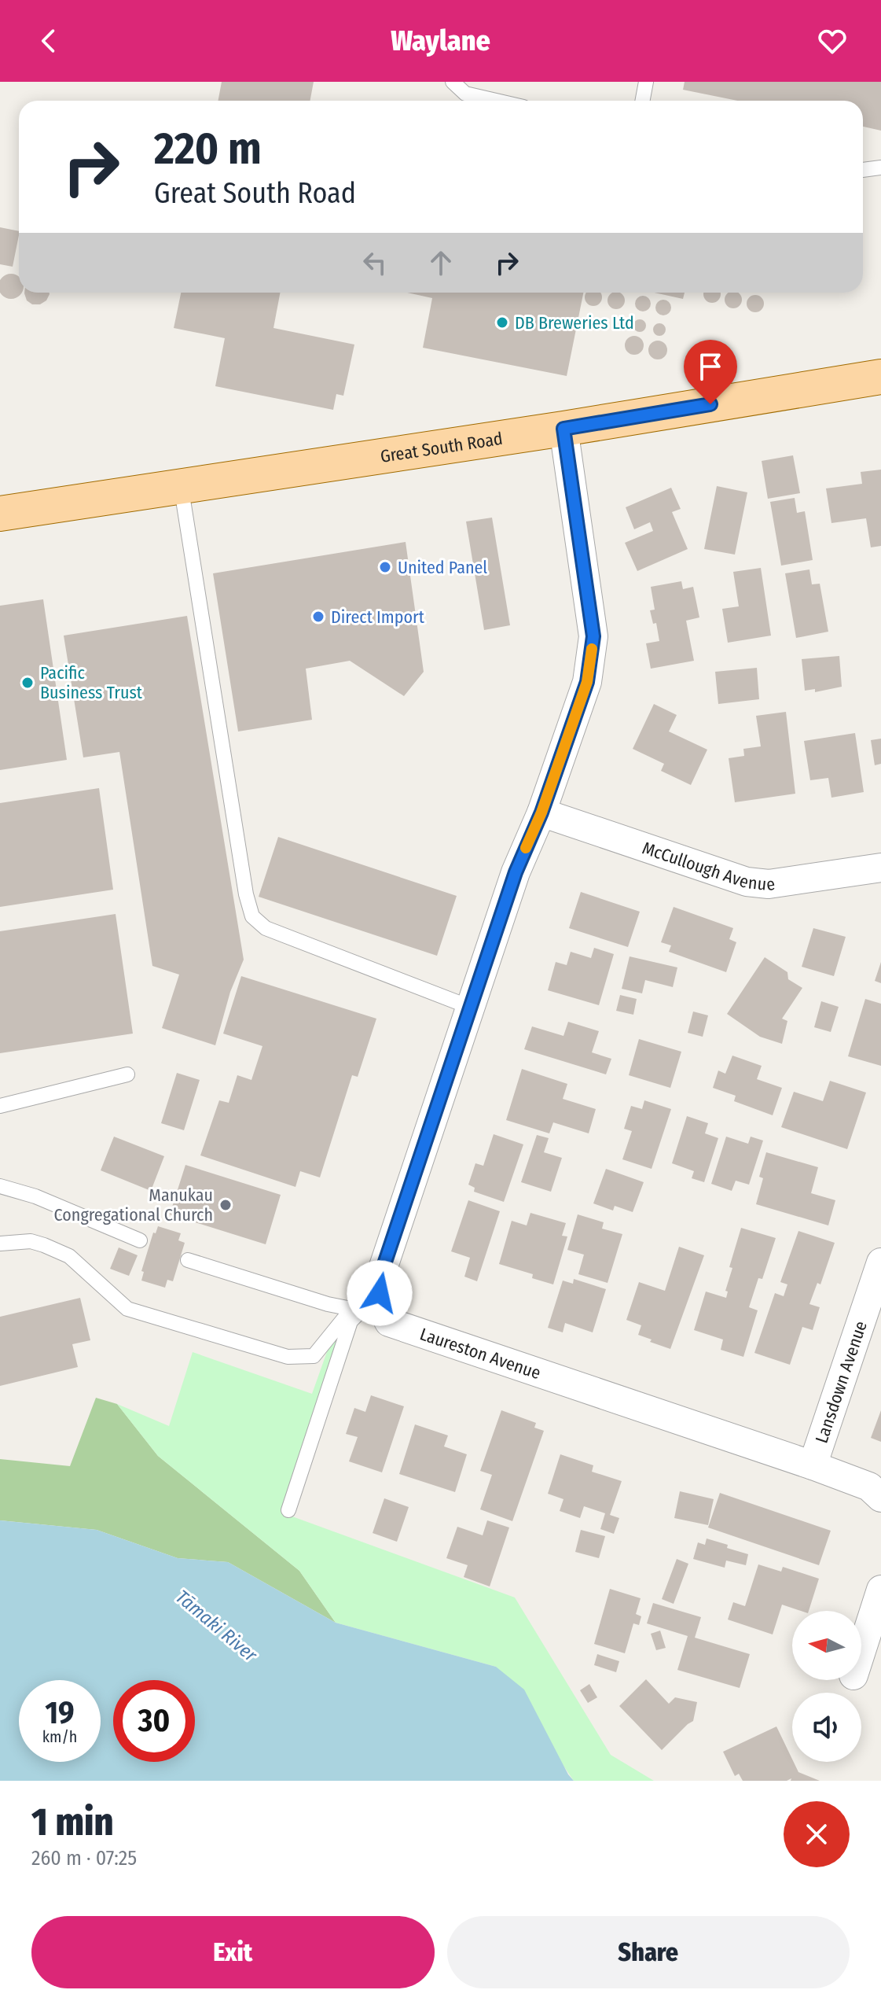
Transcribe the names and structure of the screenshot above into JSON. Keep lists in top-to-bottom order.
{
  "streets": {
    "main road": ["Great South Road"],
    "street": ["McCullough Avenue", "Laureston Avenue", "Lansdown Avenue"]
  },
  "crossings": [
    ["Great South Road", "Laureston Avenue"],
    ["McCullough Avenue", "Laureston Avenue"],
    ["Laureston Avenue", "Lansdown Avenue"]
  ],
  "water": ["Tāmaki River"],
  "places": [
    "DB Breweries Ltd",
    "United Panel",
    "Direct Import",
    "Pacific Business Trust",
    "Manukau Congregational Church"
  ],
  "north": "left",
  "page": {
    "header": "Waylane",
    "turn": ["220 m", "Great South Road"],
    "speed": "19 km/h",
    "limit": "30",
    "heading": ["1 min", "260 m · 07:25"],
    "buttons": ["Exit", "Share"]
  }
}
